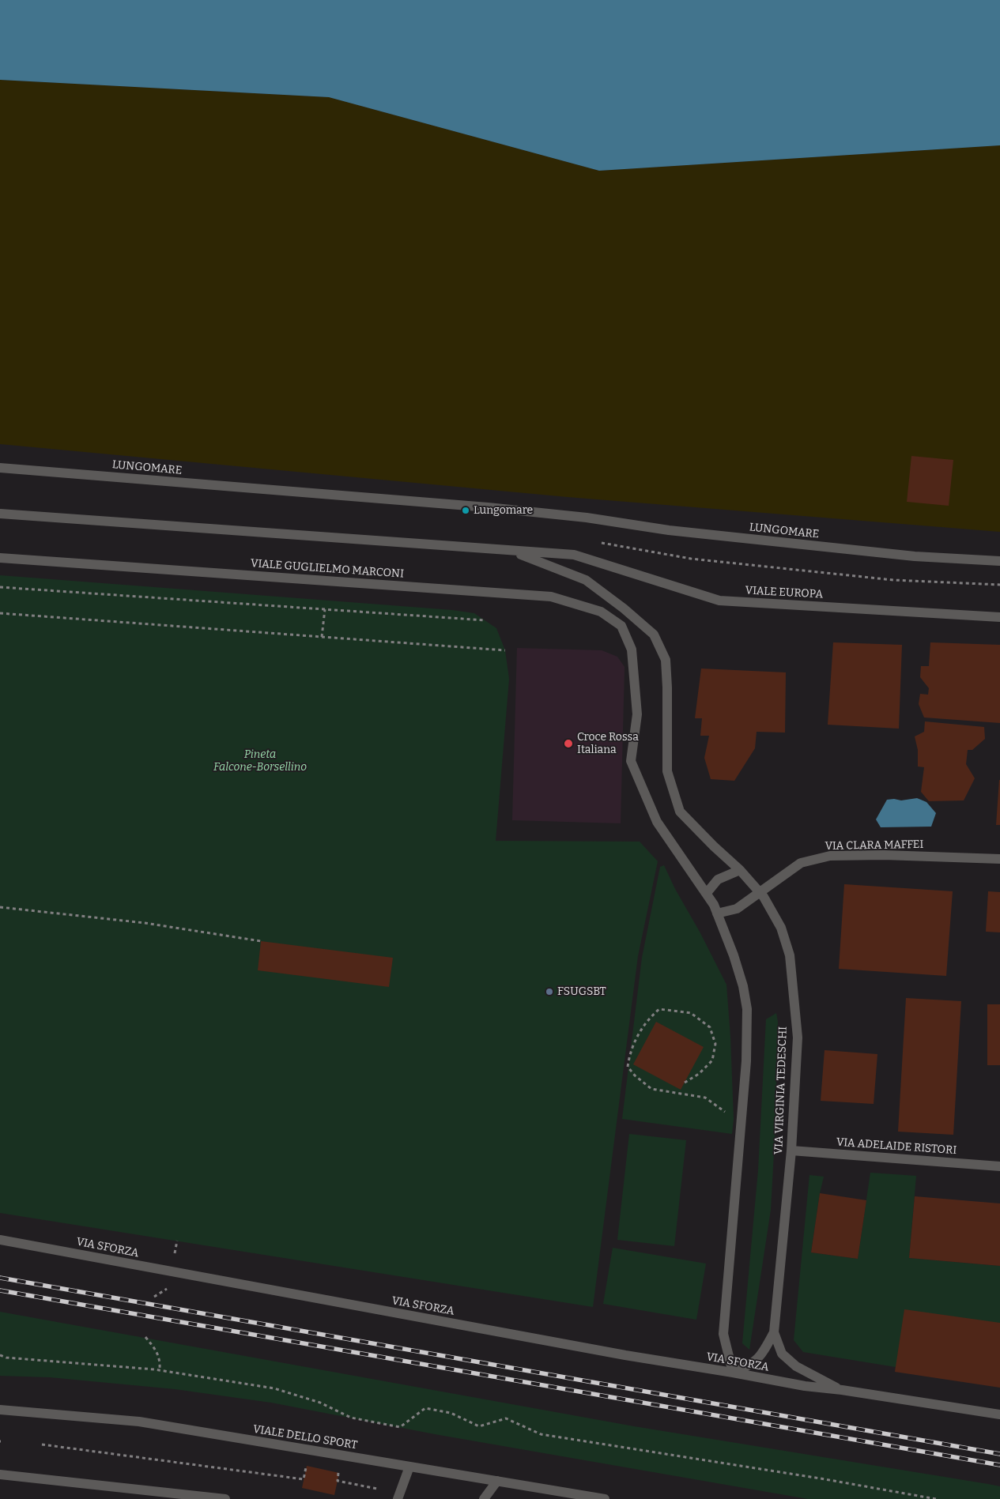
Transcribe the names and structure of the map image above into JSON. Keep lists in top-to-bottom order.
{
  "streets": {
    "street": [
      "LUNGOMARE",
      "VIALE GUGLIELMO MARCONI",
      "VIALE EUROPA",
      "VIA CLARA MAFFEI",
      "VIA VIRGINIA TEDESCHI",
      "VIA ADELAIDE RISTORI",
      "VIA SFORZA",
      "VIALE DELLO SPORT"
    ]
  },
  "crossings": [
    ["VIALE EUROPA", "VIA VIRGINIA TEDESCHI"],
    ["VIA CLARA MAFFEI", "VIA VIRGINIA TEDESCHI"],
    ["VIA VIRGINIA TEDESCHI", "VIA ADELAIDE RISTORI"],
    ["VIA VIRGINIA TEDESCHI", "VIA SFORZA"]
  ],
  "parks": ["Pineta Falcone-Borsellino"],
  "places": ["Lungomare", "Croce Rossa Italiana", "FSUGSBT"]
}
